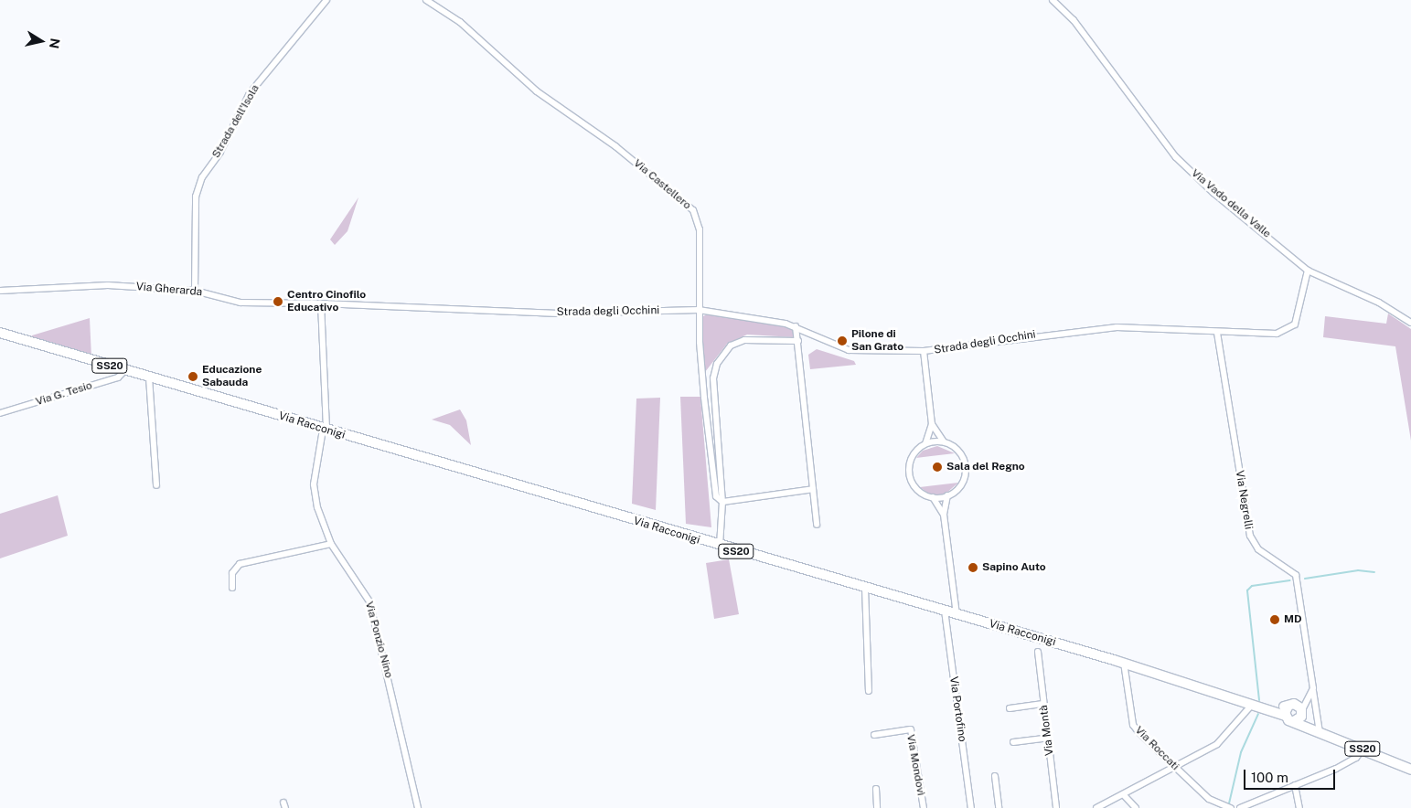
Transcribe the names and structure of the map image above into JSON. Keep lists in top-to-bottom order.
{
  "streets": {
    "main road": ["SS20", "Via Racconigi"],
    "street": [
      "Strada dell'Isola",
      "Via Castellero",
      "Via Vado della Valle",
      "Via Gherarda",
      "Strada degli Occhini",
      "Via G. Tesio",
      "Via Negrelli",
      "Via Ponzio Nino",
      "Via Portofino",
      "Via Montà",
      "Via Roccati",
      "Via Mondovì"
    ]
  },
  "crossings": [
    ["Strada dell'Isola", "Via Gherarda"],
    ["Via Castellero", "Strada degli Occhini"],
    ["Via Castellero", "Via Racconigi"],
    ["Via Vado della Valle", "Strada degli Occhini"],
    ["Via Gherarda", "Strada degli Occhini"],
    ["Strada degli Occhini", "Via Negrelli"],
    ["SS20", "Via Racconigi"],
    ["SS20", "Via Negrelli"],
    ["Via G. Tesio", "Via Racconigi"],
    ["Via Racconigi", "Via Ponzio Nino"],
    ["Via Racconigi", "Via Portofino"],
    ["Via Racconigi", "Via Roccati"]
  ],
  "places": [
    "Centro Cinofilo Educativo",
    "Pilone di San Grato",
    "Educazione Sabauda",
    "Sala del Regno",
    "Sapino Auto",
    "MD"
  ],
  "scale_bar": "100 m",
  "north": "right"
}
